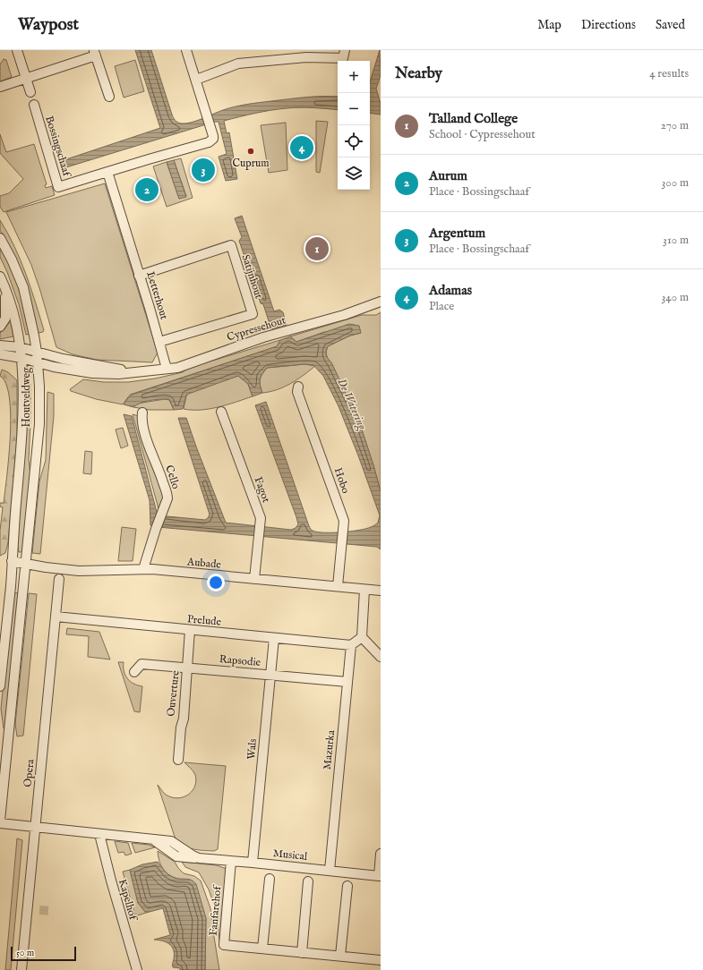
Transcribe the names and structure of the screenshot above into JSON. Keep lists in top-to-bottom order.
{
  "streets": {
    "street": [
      "Bossingschaaf",
      "Satijnhout",
      "Letterhout",
      "Cypressehout",
      "Houtveldweg",
      "Cello",
      "Hobo",
      "Fagot",
      "Aubade",
      "Prelude",
      "Rapsodie",
      "Ouverture",
      "Wals",
      "Mazurka",
      "Opera",
      "Musical",
      "Kapelhof",
      "Fanfarehof"
    ]
  },
  "crossings": [
    ["Bossingschaaf", "Letterhout"],
    ["Satijnhout", "Letterhout"],
    ["Letterhout", "Cypressehout"],
    ["Cypressehout", "Houtveldweg"],
    ["Houtveldweg", "Aubade"],
    ["Houtveldweg", "Musical"],
    ["Cello", "Aubade"],
    ["Hobo", "Aubade"],
    ["Fagot", "Aubade"],
    ["Prelude", "Ouverture"],
    ["Prelude", "Wals"],
    ["Prelude", "Mazurka"],
    ["Prelude", "Opera"],
    ["Rapsodie", "Ouverture"],
    ["Rapsodie", "Wals"],
    ["Rapsodie", "Mazurka"],
    ["Wals", "Musical"],
    ["Mazurka", "Musical"],
    ["Opera", "Musical"],
    ["Musical", "Kapelhof"],
    ["Musical", "Fanfarehof"]
  ],
  "water": ["De Watering"],
  "places": ["Cuprum"],
  "scale_bar": "50 m",
  "page": {
    "header": "Waypost",
    "nav": ["Map", "Directions", "Saved"],
    "heading": ["Nearby", "4 results"],
    "map_buttons": ["+", "−"],
    "list": [
      {
        "mark": "1",
        "name": "Talland College",
        "note": "School · Cypressehout",
        "value": "270 m"
      },
      {
        "mark": "2",
        "name": "Aurum",
        "note": "Place · Bossingschaaf",
        "value": "300 m"
      },
      {
        "mark": "3",
        "name": "Argentum",
        "note": "Place · Bossingschaaf",
        "value": "310 m"
      },
      {
        "mark": "4",
        "name": "Adamas",
        "note": "Place",
        "value": "340 m"
      }
    ],
    "pins": [
      "4",
      "3",
      "2",
      "1"
    ],
    "scale": "50 m"
  }
}
